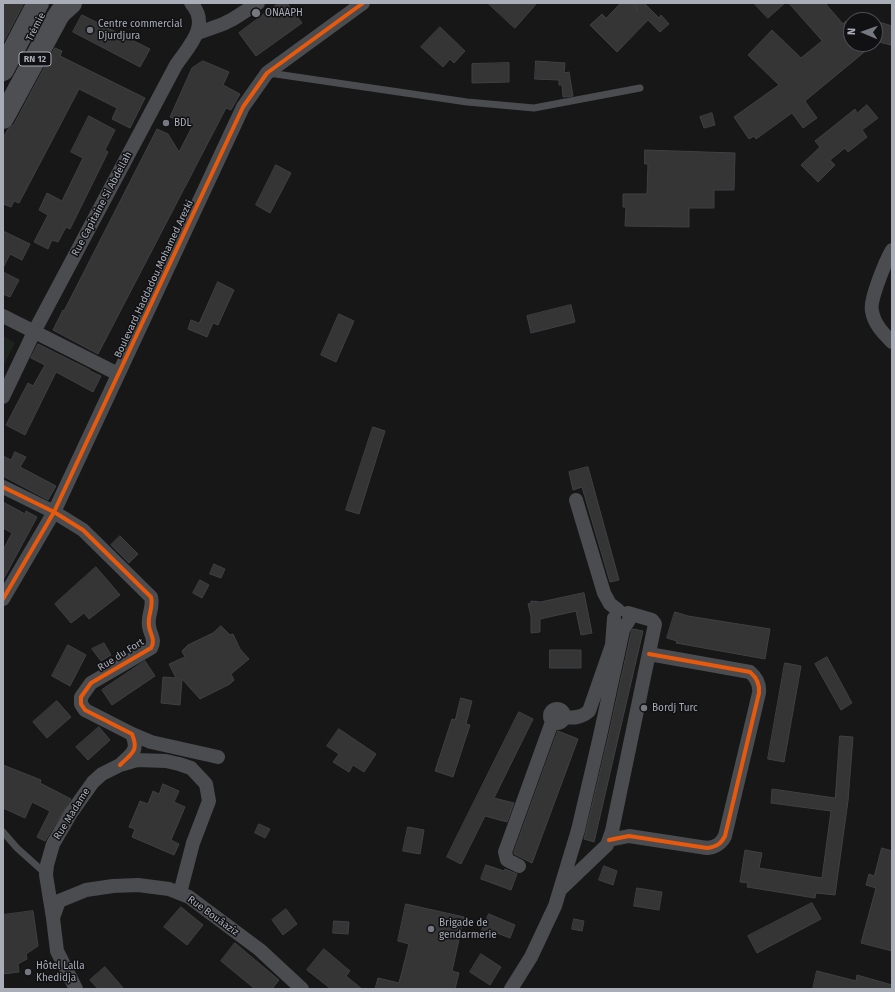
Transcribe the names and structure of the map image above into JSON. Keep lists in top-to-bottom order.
{
  "streets": {
    "main road": ["Trémie", "RN 12"],
    "street": [
      "Rue Capitaine Si Abdellah",
      "Boulevard Haddadou Mohamed Arezki",
      "Rue du Fort",
      "Rue Madame",
      "Rue Bouâaziz"
    ]
  },
  "crossings": [
    ["Trémie", "RN 12"],
    ["Boulevard Haddadou Mohamed Arezki", "Rue du Fort"],
    ["Rue Madame", "Rue Bouâaziz"]
  ],
  "places": [
    "ONAAPH",
    "Centre commercial Djurdjura",
    "BDL",
    "Bordj Turc",
    "Brigade de gendarmerie",
    "Hôtel Lalla Khedidja"
  ],
  "north": "left"
}
